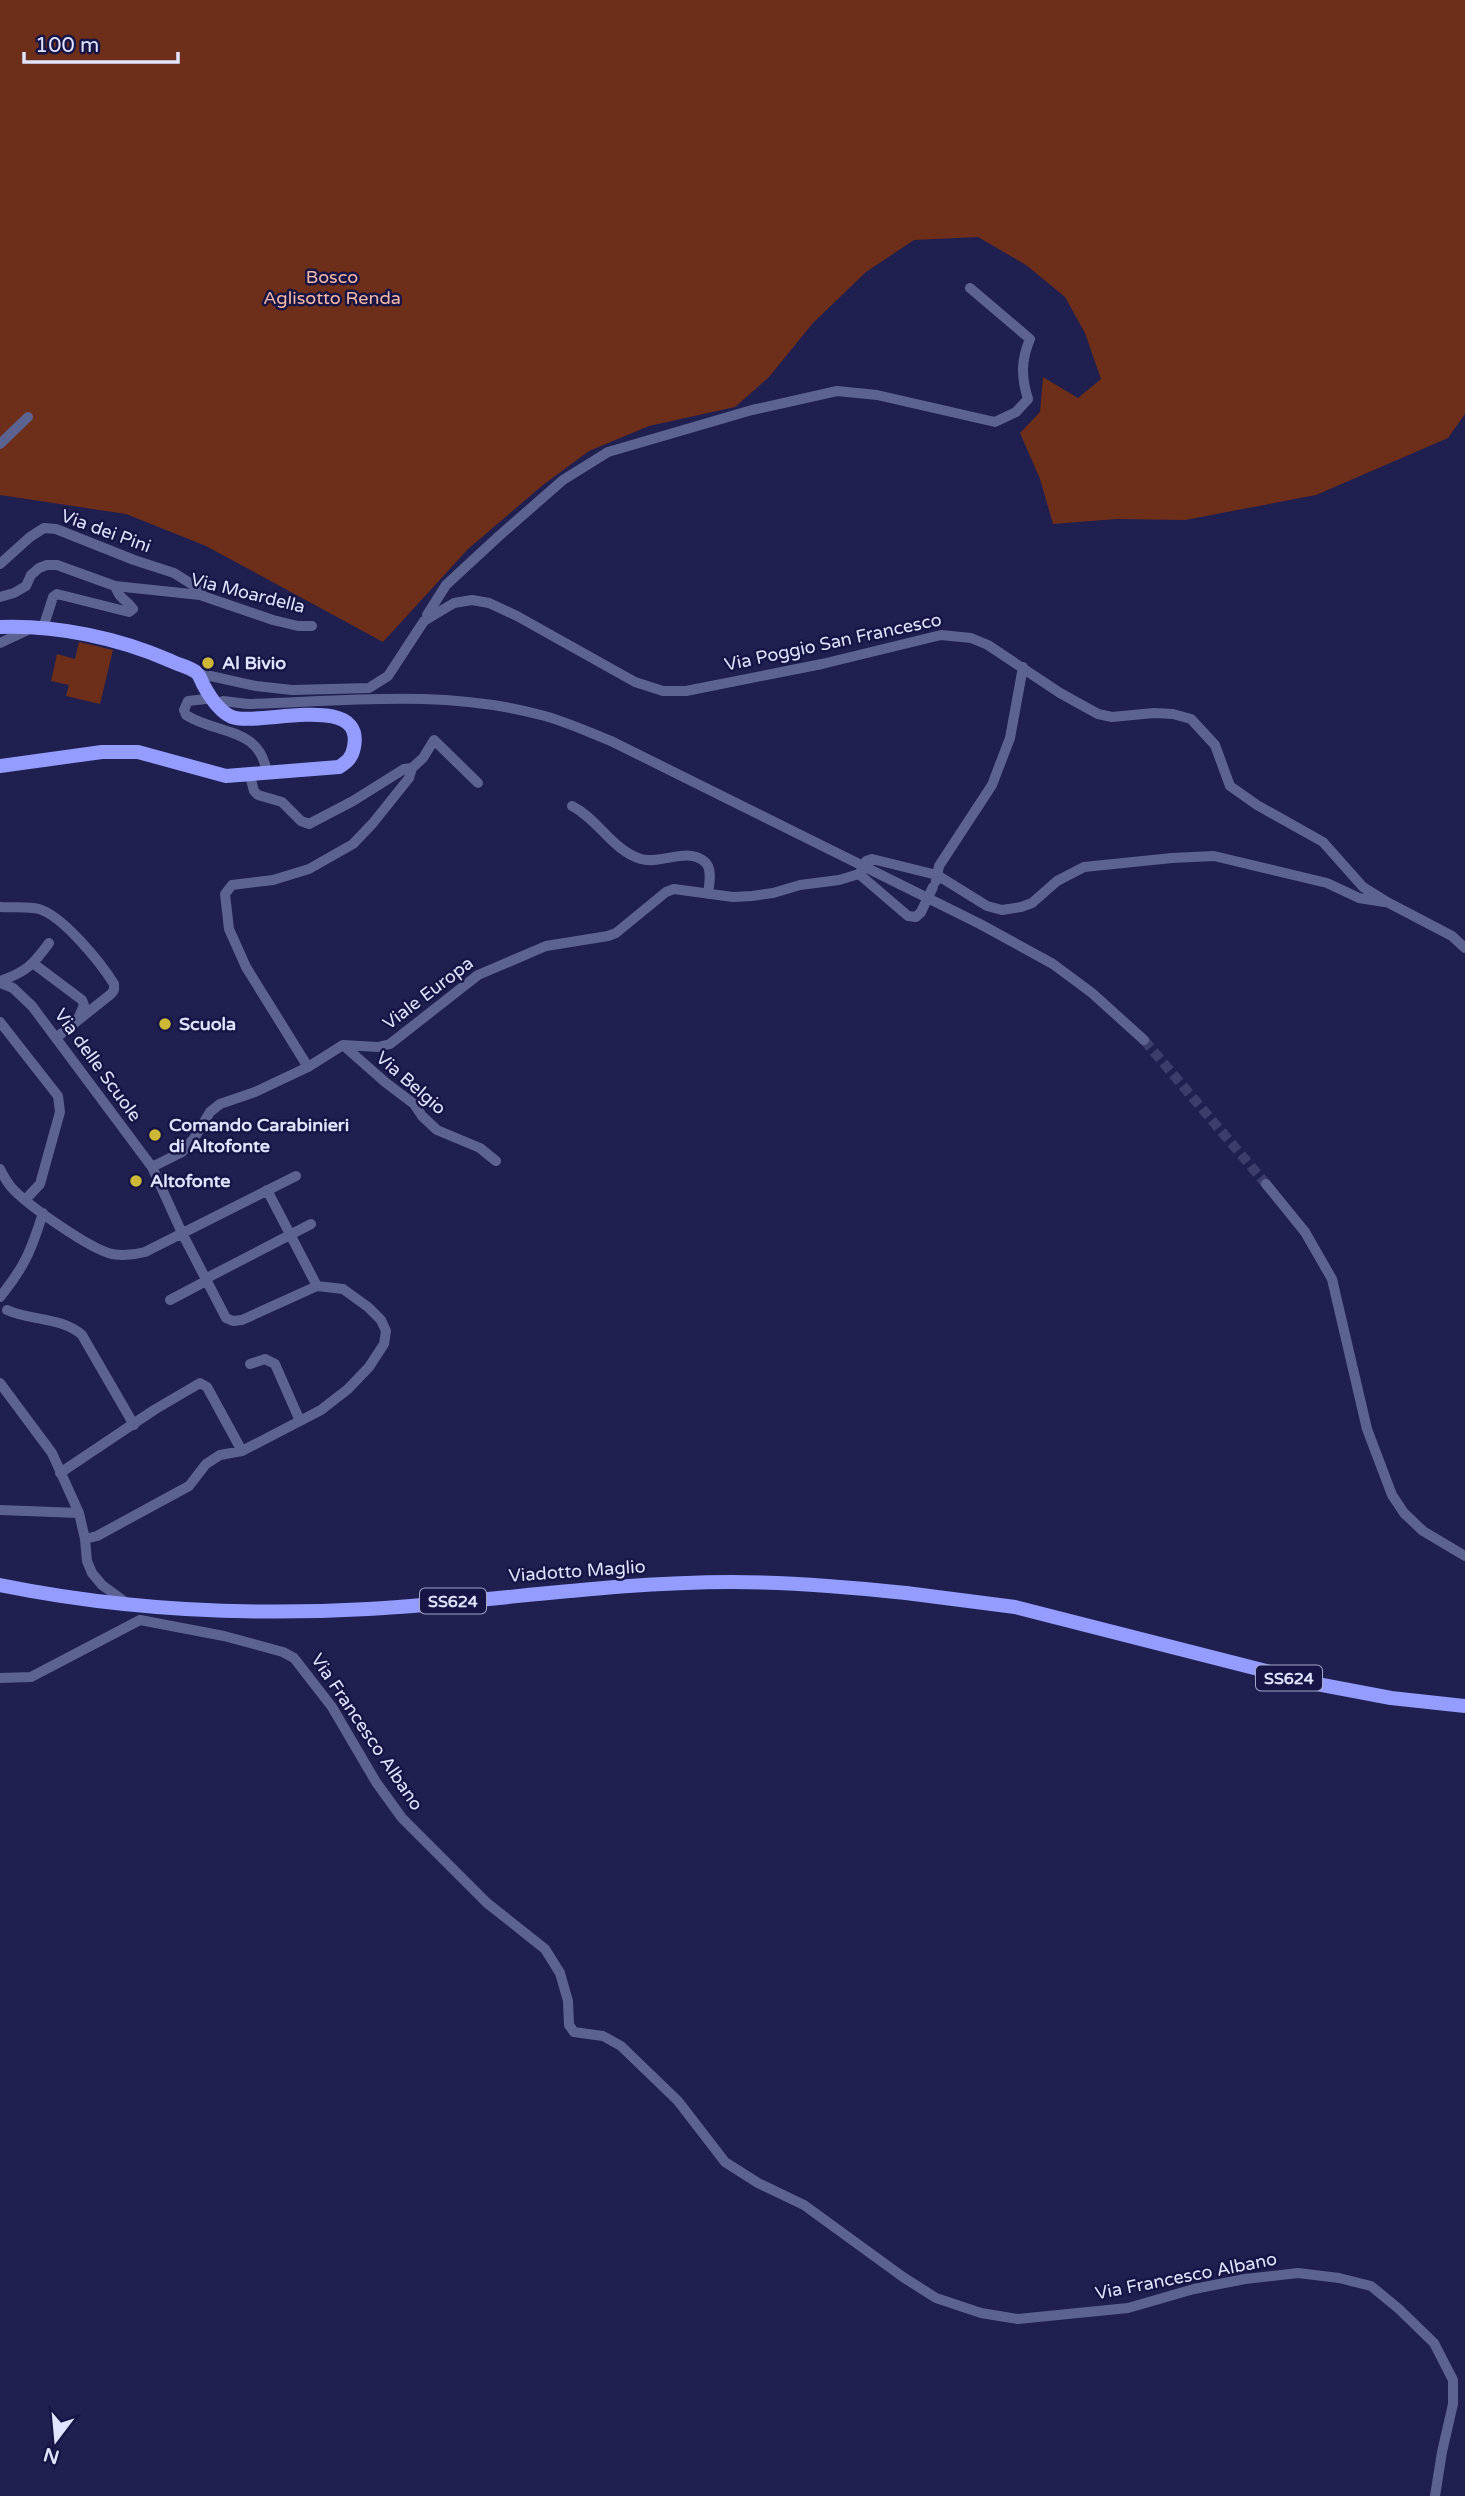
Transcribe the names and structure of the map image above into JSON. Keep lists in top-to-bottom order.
{
  "streets": {
    "main road": ["Viadotto Maglio", "SS624"],
    "street": [
      "Via dei Pini",
      "Via Moardella",
      "Via Poggio San Francesco",
      "Viale Europa",
      "Via delle Scuole",
      "Via Belgio",
      "Via Francesco Albano"
    ]
  },
  "crossings": [
    ["Via dei Pini", "Via Moardella"],
    ["Viale Europa", "Via Belgio"]
  ],
  "parks": ["Bosco Aglisotto Renda"],
  "places": [
    "Al Bivio",
    "Scuola",
    "Comando Carabinieri di Altofonte",
    "Altofonte"
  ],
  "scale_bar": "100 m",
  "north": "bottom"
}
